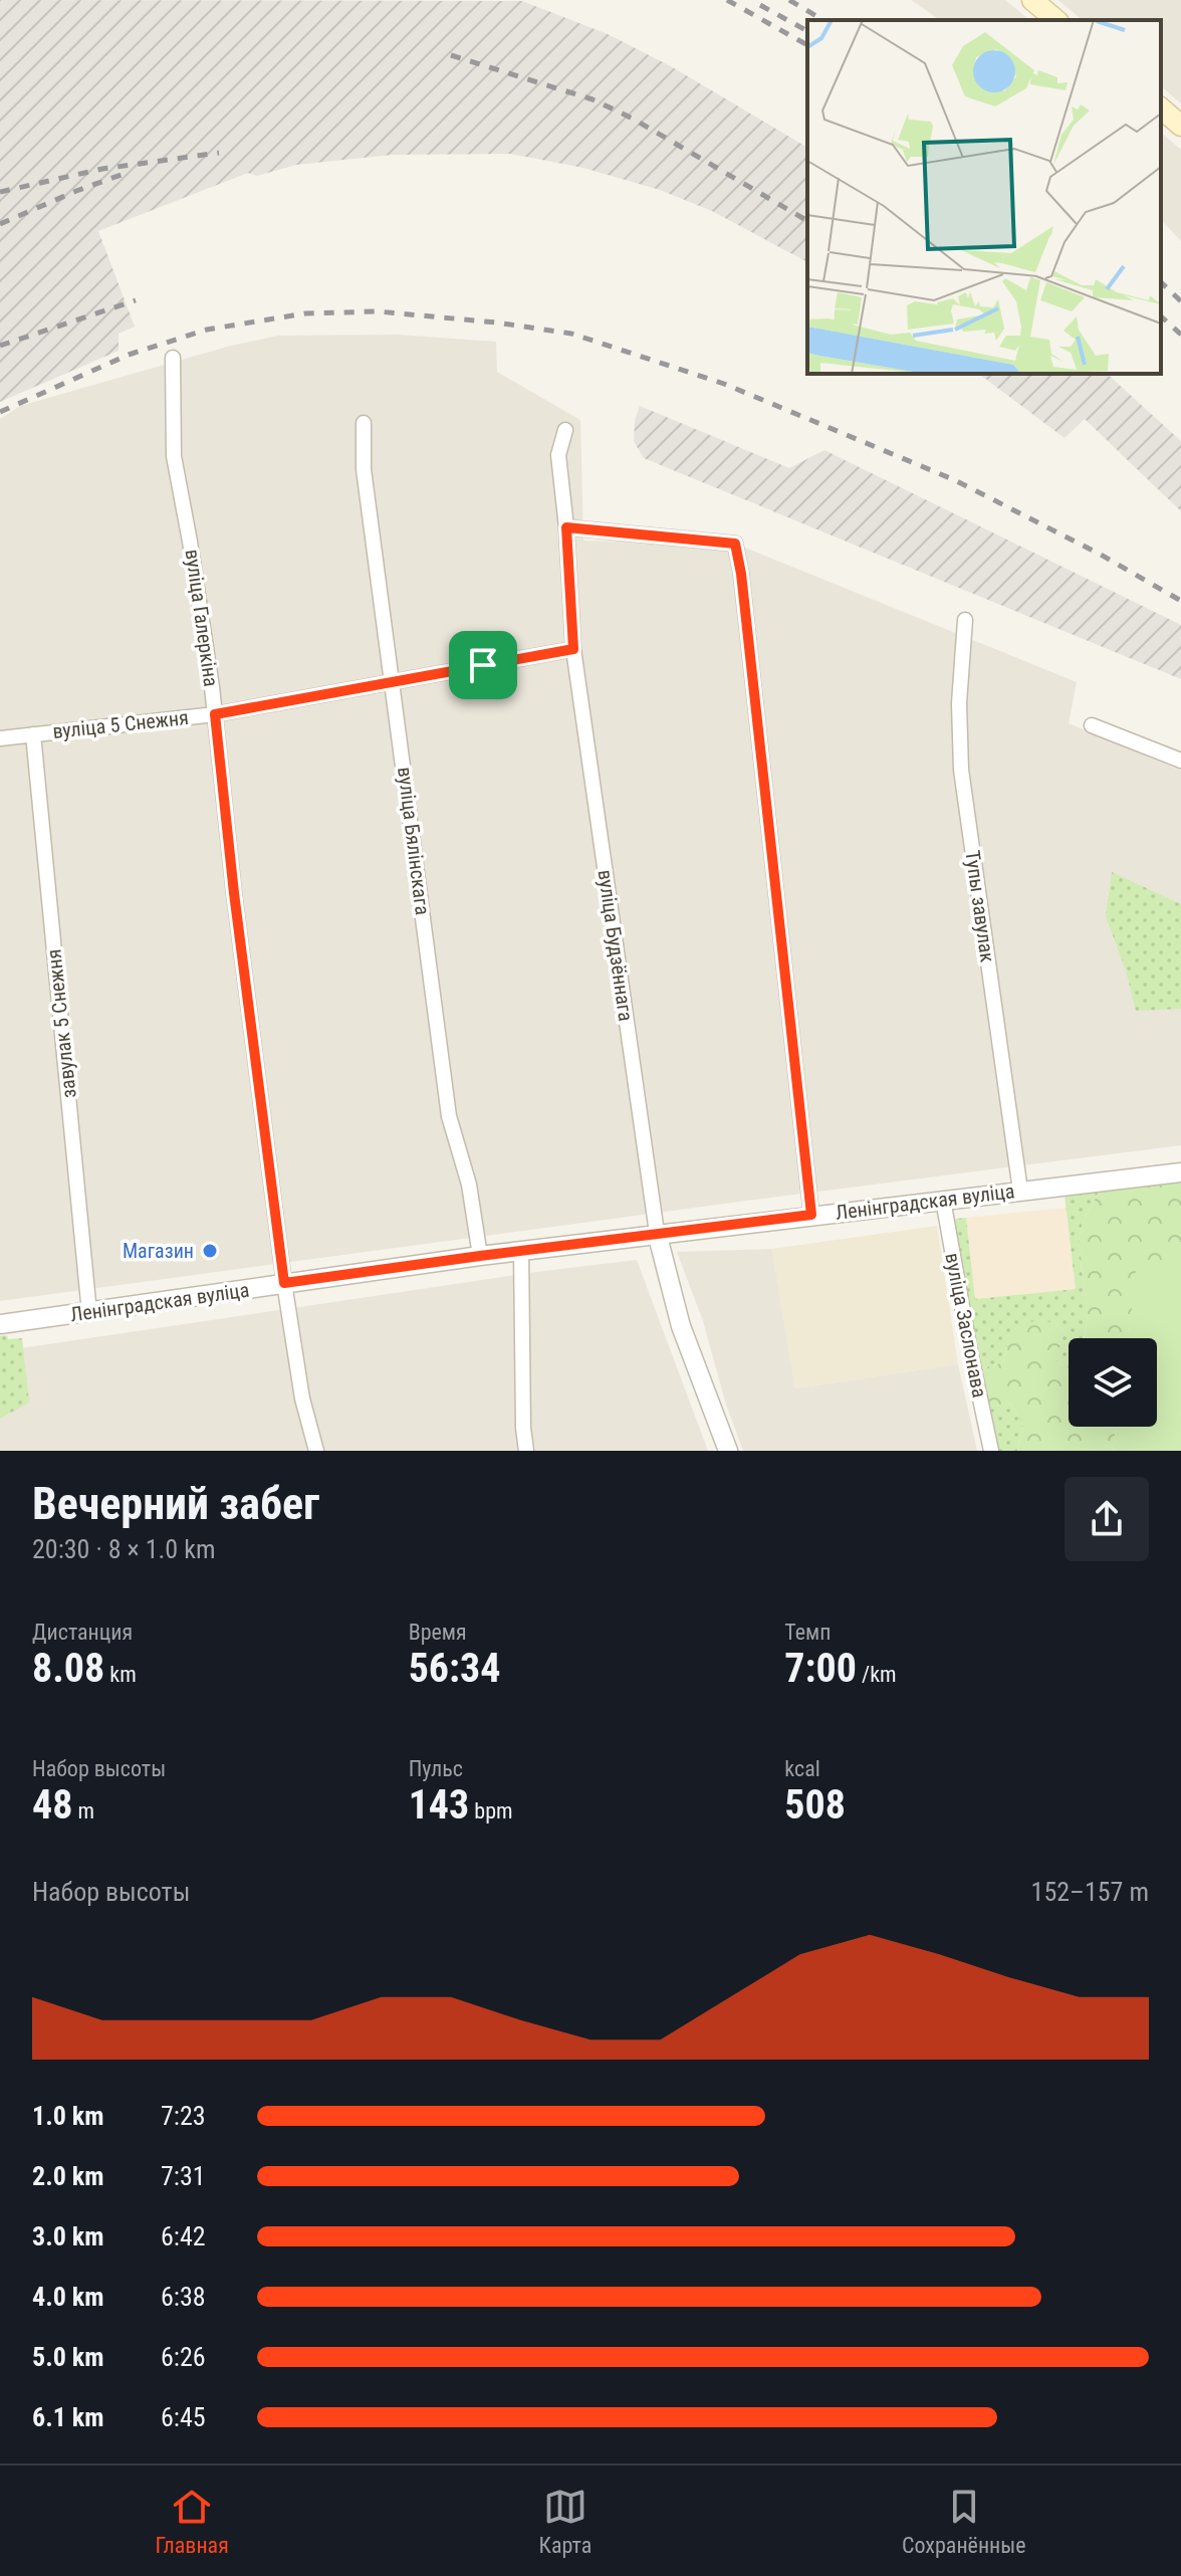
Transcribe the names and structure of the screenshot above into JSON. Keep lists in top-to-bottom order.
{
  "streets": {
    "street": [
      "вуліца Галеркіна",
      "вуліца 5 Снежня",
      "вуліца Бялінскага",
      "Тупы завулак",
      "вуліца Будзённага",
      "завулак 5 Снежня",
      "Ленінградская вуліца",
      "вуліца Заслонава"
    ]
  },
  "crossings": [
    ["вуліца Галеркіна", "вуліца 5 Снежня"],
    ["вуліца Галеркіна", "Ленінградская вуліца"],
    ["вуліца 5 Снежня", "вуліца Бялінскага"],
    ["вуліца 5 Снежня", "вуліца Будзённага"],
    ["вуліца 5 Снежня", "завулак 5 Снежня"],
    ["вуліца Бялінскага", "Ленінградская вуліца"],
    ["Тупы завулак", "Ленінградская вуліца"],
    ["вуліца Будзённага", "Ленінградская вуліца"],
    ["завулак 5 Снежня", "Ленінградская вуліца"],
    ["Ленінградская вуліца", "вуліца Заслонава"]
  ],
  "places": ["Магазин"],
  "page": {
    "heading": ["Вечерний забег", "20:30 · 8 × 1.0 km"],
    "stats": [
      ["Дистанция", "8.08 km"],
      ["Время", "56:34"],
      ["Темп", "7:00 /km"],
      ["Набор высоты", "48 m"],
      ["Пульс", "143 bpm"],
      ["kcal", "508"]
    ],
    "chart": ["Набор высоты", "152–157 m"],
    "list": [
      {
        "name": "1.0 km",
        "note": "7:23"
      },
      {
        "name": "2.0 km",
        "note": "7:31"
      },
      {
        "name": "3.0 km",
        "note": "6:42"
      },
      {
        "name": "4.0 km",
        "note": "6:38"
      },
      {
        "name": "5.0 km",
        "note": "6:26"
      },
      {
        "name": "6.1 km",
        "note": "6:45"
      }
    ],
    "tabs": ["Главная", "Карта", "Сохранённые"]
  }
}
